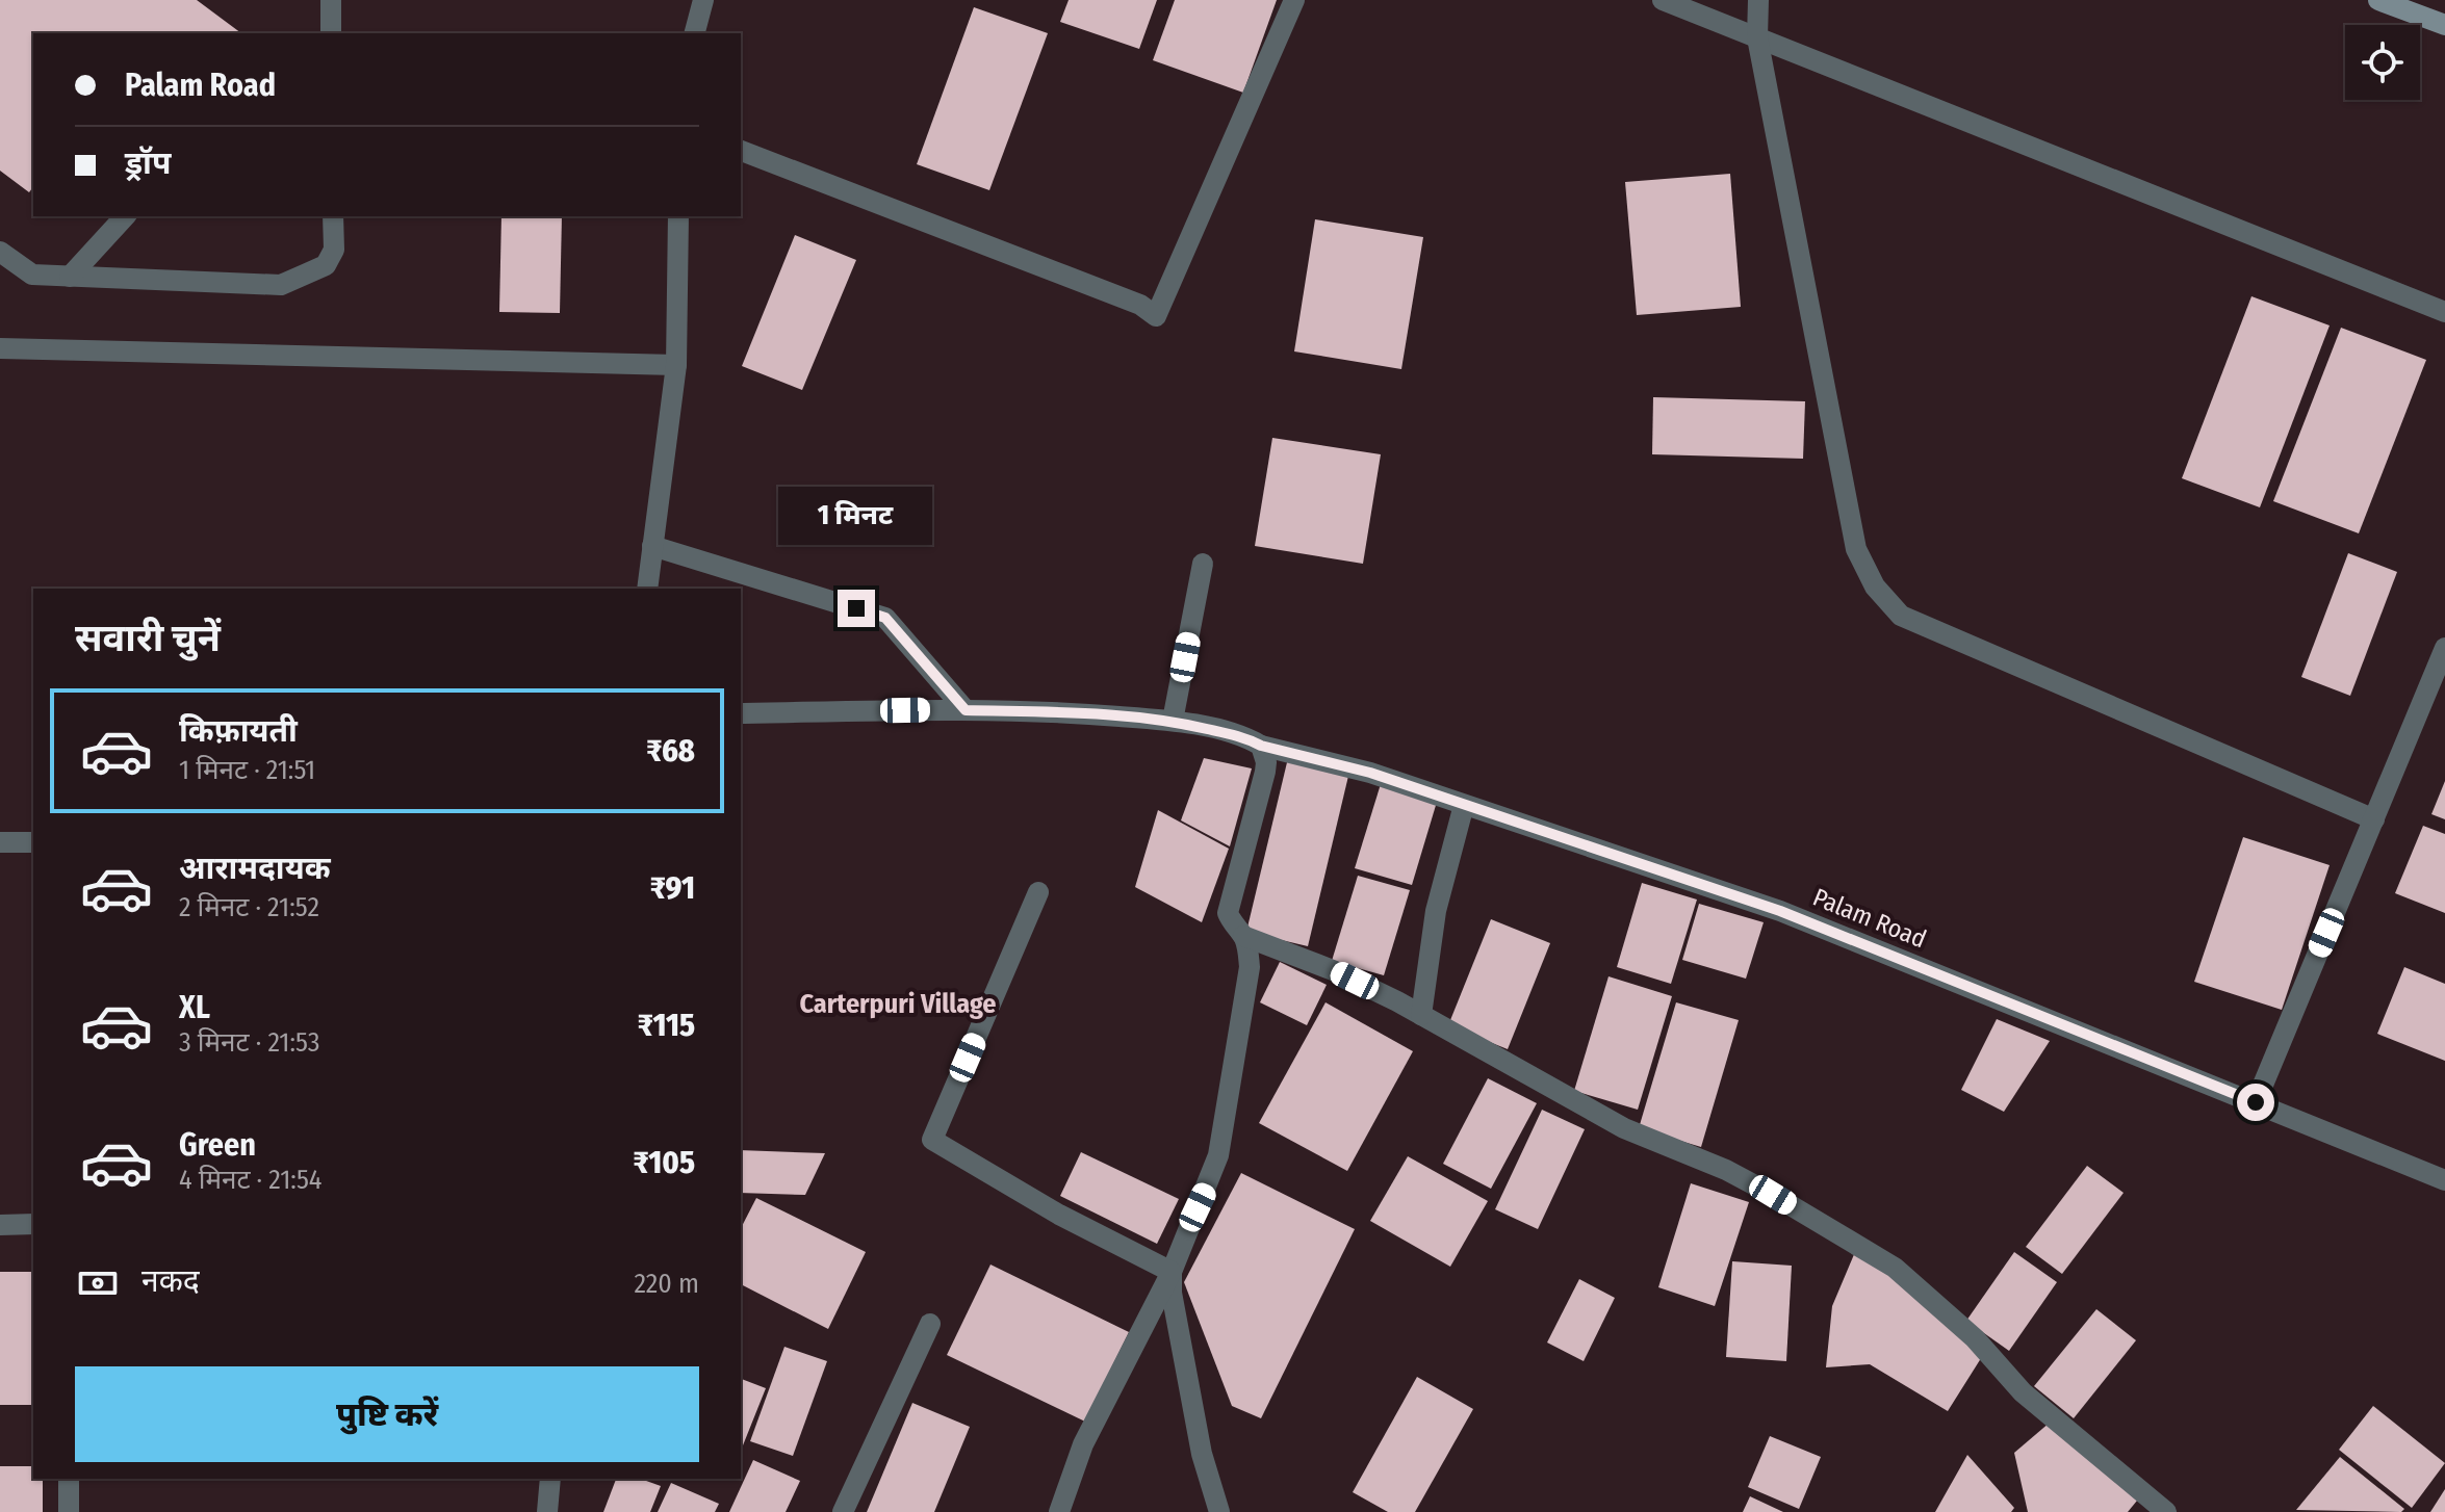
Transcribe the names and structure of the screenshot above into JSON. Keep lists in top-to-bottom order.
{
  "streets": {
    "street": ["Palam Road"]
  },
  "districts": ["Carterpuri Village"],
  "page": {
    "banner": ["Palam Road", "ड्रॉप"],
    "bubble": "1 मिनट",
    "heading": "सवारी चुनें",
    "list": [
      {
        "name": "किफ़ायती",
        "note": "1 मिनट · 21:51",
        "value": "₹68"
      },
      {
        "name": "आरामदायक",
        "note": "2 मिनट · 21:52",
        "value": "₹91"
      },
      {
        "name": "XL",
        "note": "3 मिनट · 21:53",
        "value": "₹115"
      },
      {
        "name": "Green",
        "note": "4 मिनट · 21:54",
        "value": "₹105"
      }
    ],
    "pay": ["नकद", "220 m"],
    "buttons": "पुष्टि करें"
  }
}
